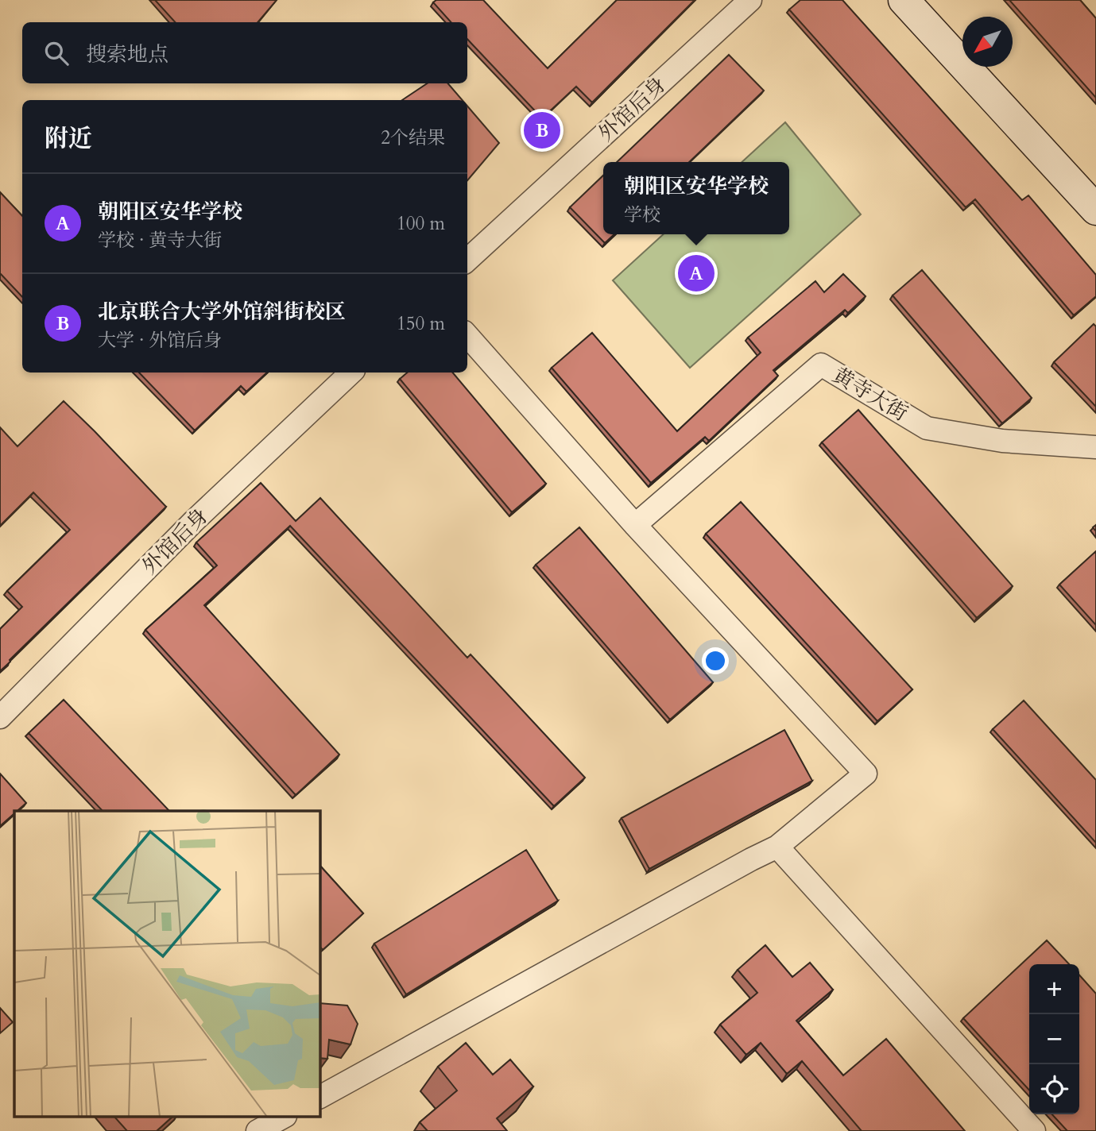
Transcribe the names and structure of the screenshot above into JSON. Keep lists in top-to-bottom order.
{
  "streets": {
    "street": ["外馆后身", "黄寺大街"]
  },
  "north": "bottom left",
  "page": {
    "search": "搜索地点",
    "heading": ["附近", "2个结果"],
    "pins": ["B", "A"],
    "popup": ["朝阳区安华学校", "学校"],
    "list": [
      {
        "mark": "A",
        "name": "朝阳区安华学校",
        "note": "学校 · 黄寺大街",
        "value": "100 m"
      },
      {
        "mark": "B",
        "name": "北京联合大学外馆斜街校区",
        "note": "大学 · 外馆后身",
        "value": "150 m"
      }
    ],
    "map_buttons": ["+", "−"]
  }
}
